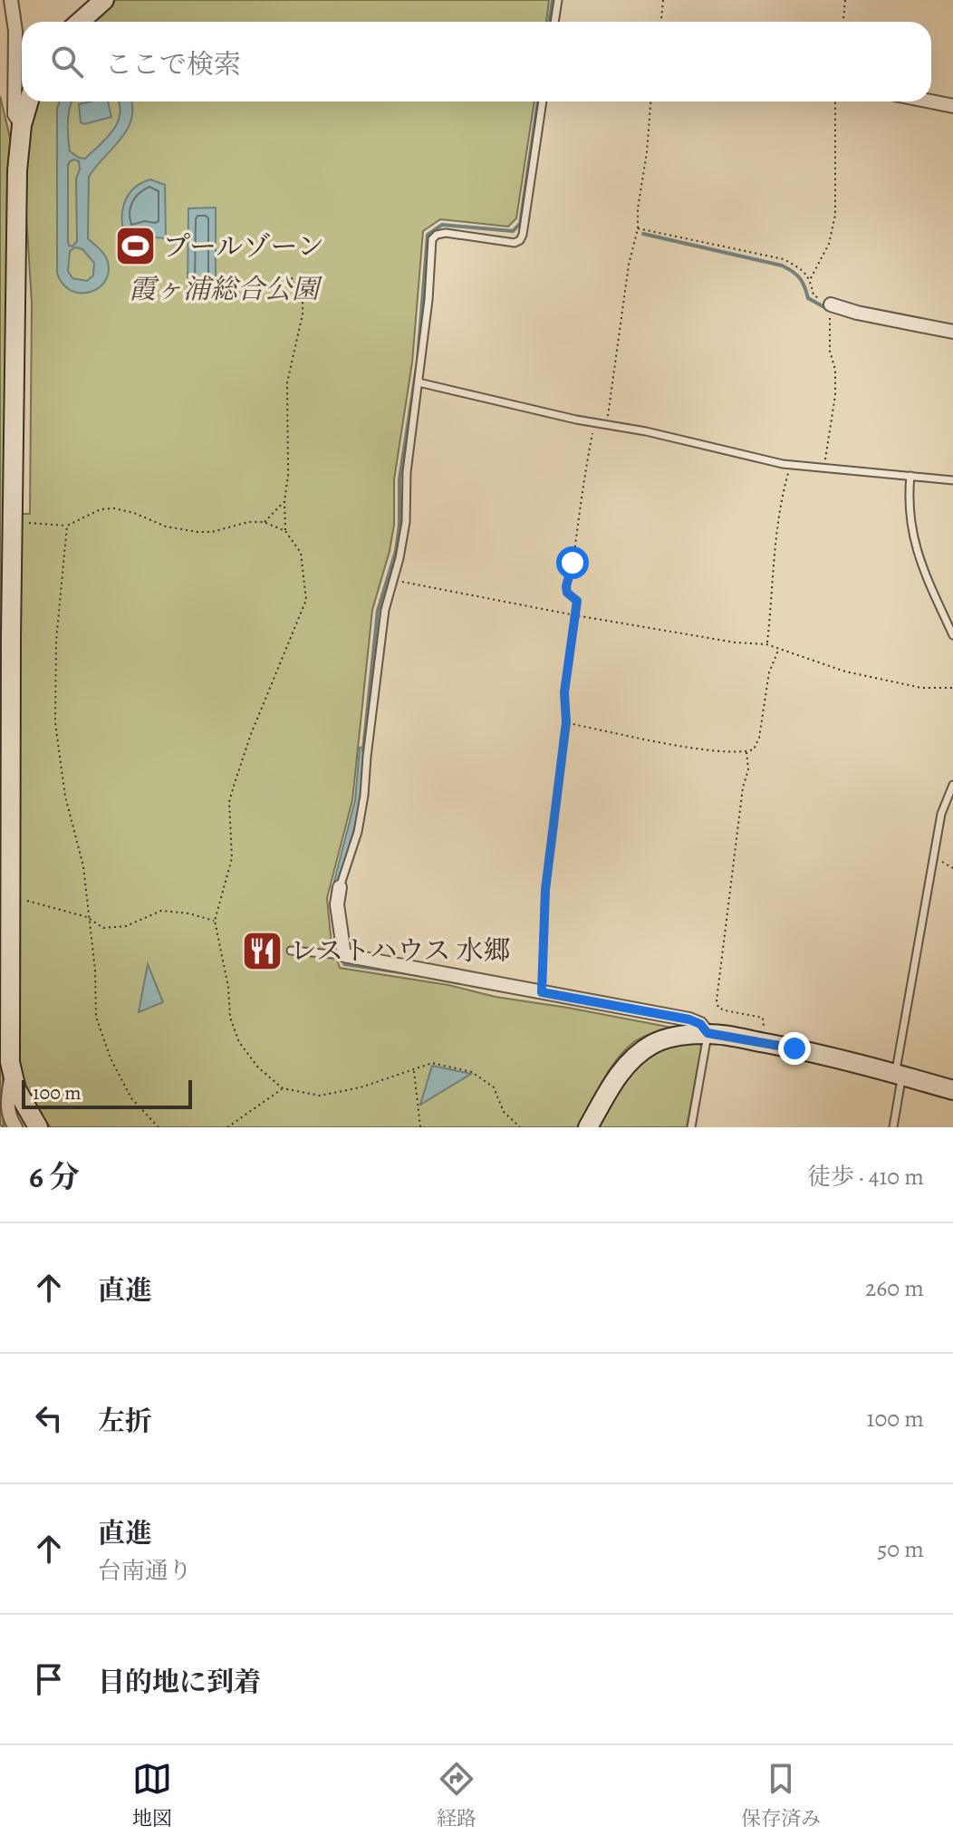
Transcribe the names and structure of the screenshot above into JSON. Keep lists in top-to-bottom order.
{
  "parks": ["霞ヶ浦総合公園"],
  "places": {
    "sports": ["プールゾーン"],
    "restaurant": ["レストハウス 水郷"]
  },
  "scale_bar": "100 m",
  "page": {
    "search": "ここで検索",
    "scale": "100 m",
    "heading": ["6 分", "徒歩 · 410 m"],
    "list": [
      ["直進", "260 m"],
      ["左折", "100 m"],
      ["直進", "台南通り", "50 m"],
      "目的地に到着"
    ],
    "nav": ["地図", "経路", "保存済み"]
  }
}
